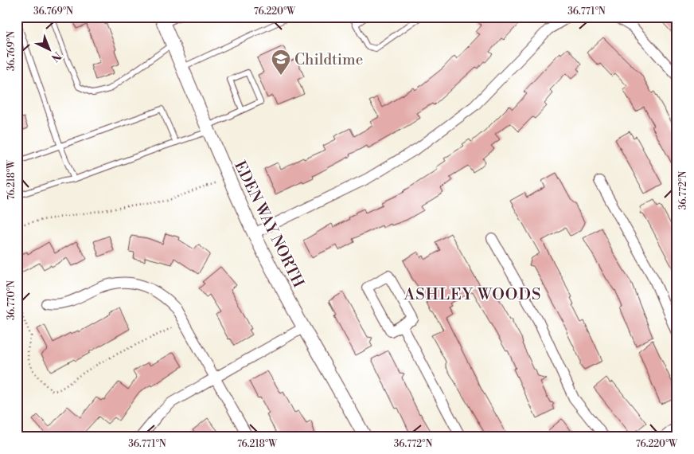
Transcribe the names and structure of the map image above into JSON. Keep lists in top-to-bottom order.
{
  "streets": {
    "street": ["EDEN WAY NORTH"]
  },
  "districts": ["ASHLEY WOODS"],
  "places": {
    "school or university": ["Childtime"]
  },
  "north": "bottom right",
  "coordinates": [
    "36.769°N",
    "76.220°W",
    "36.771°N",
    "76.218°W",
    "36.772°N",
    "36.770°N"
  ]
}
